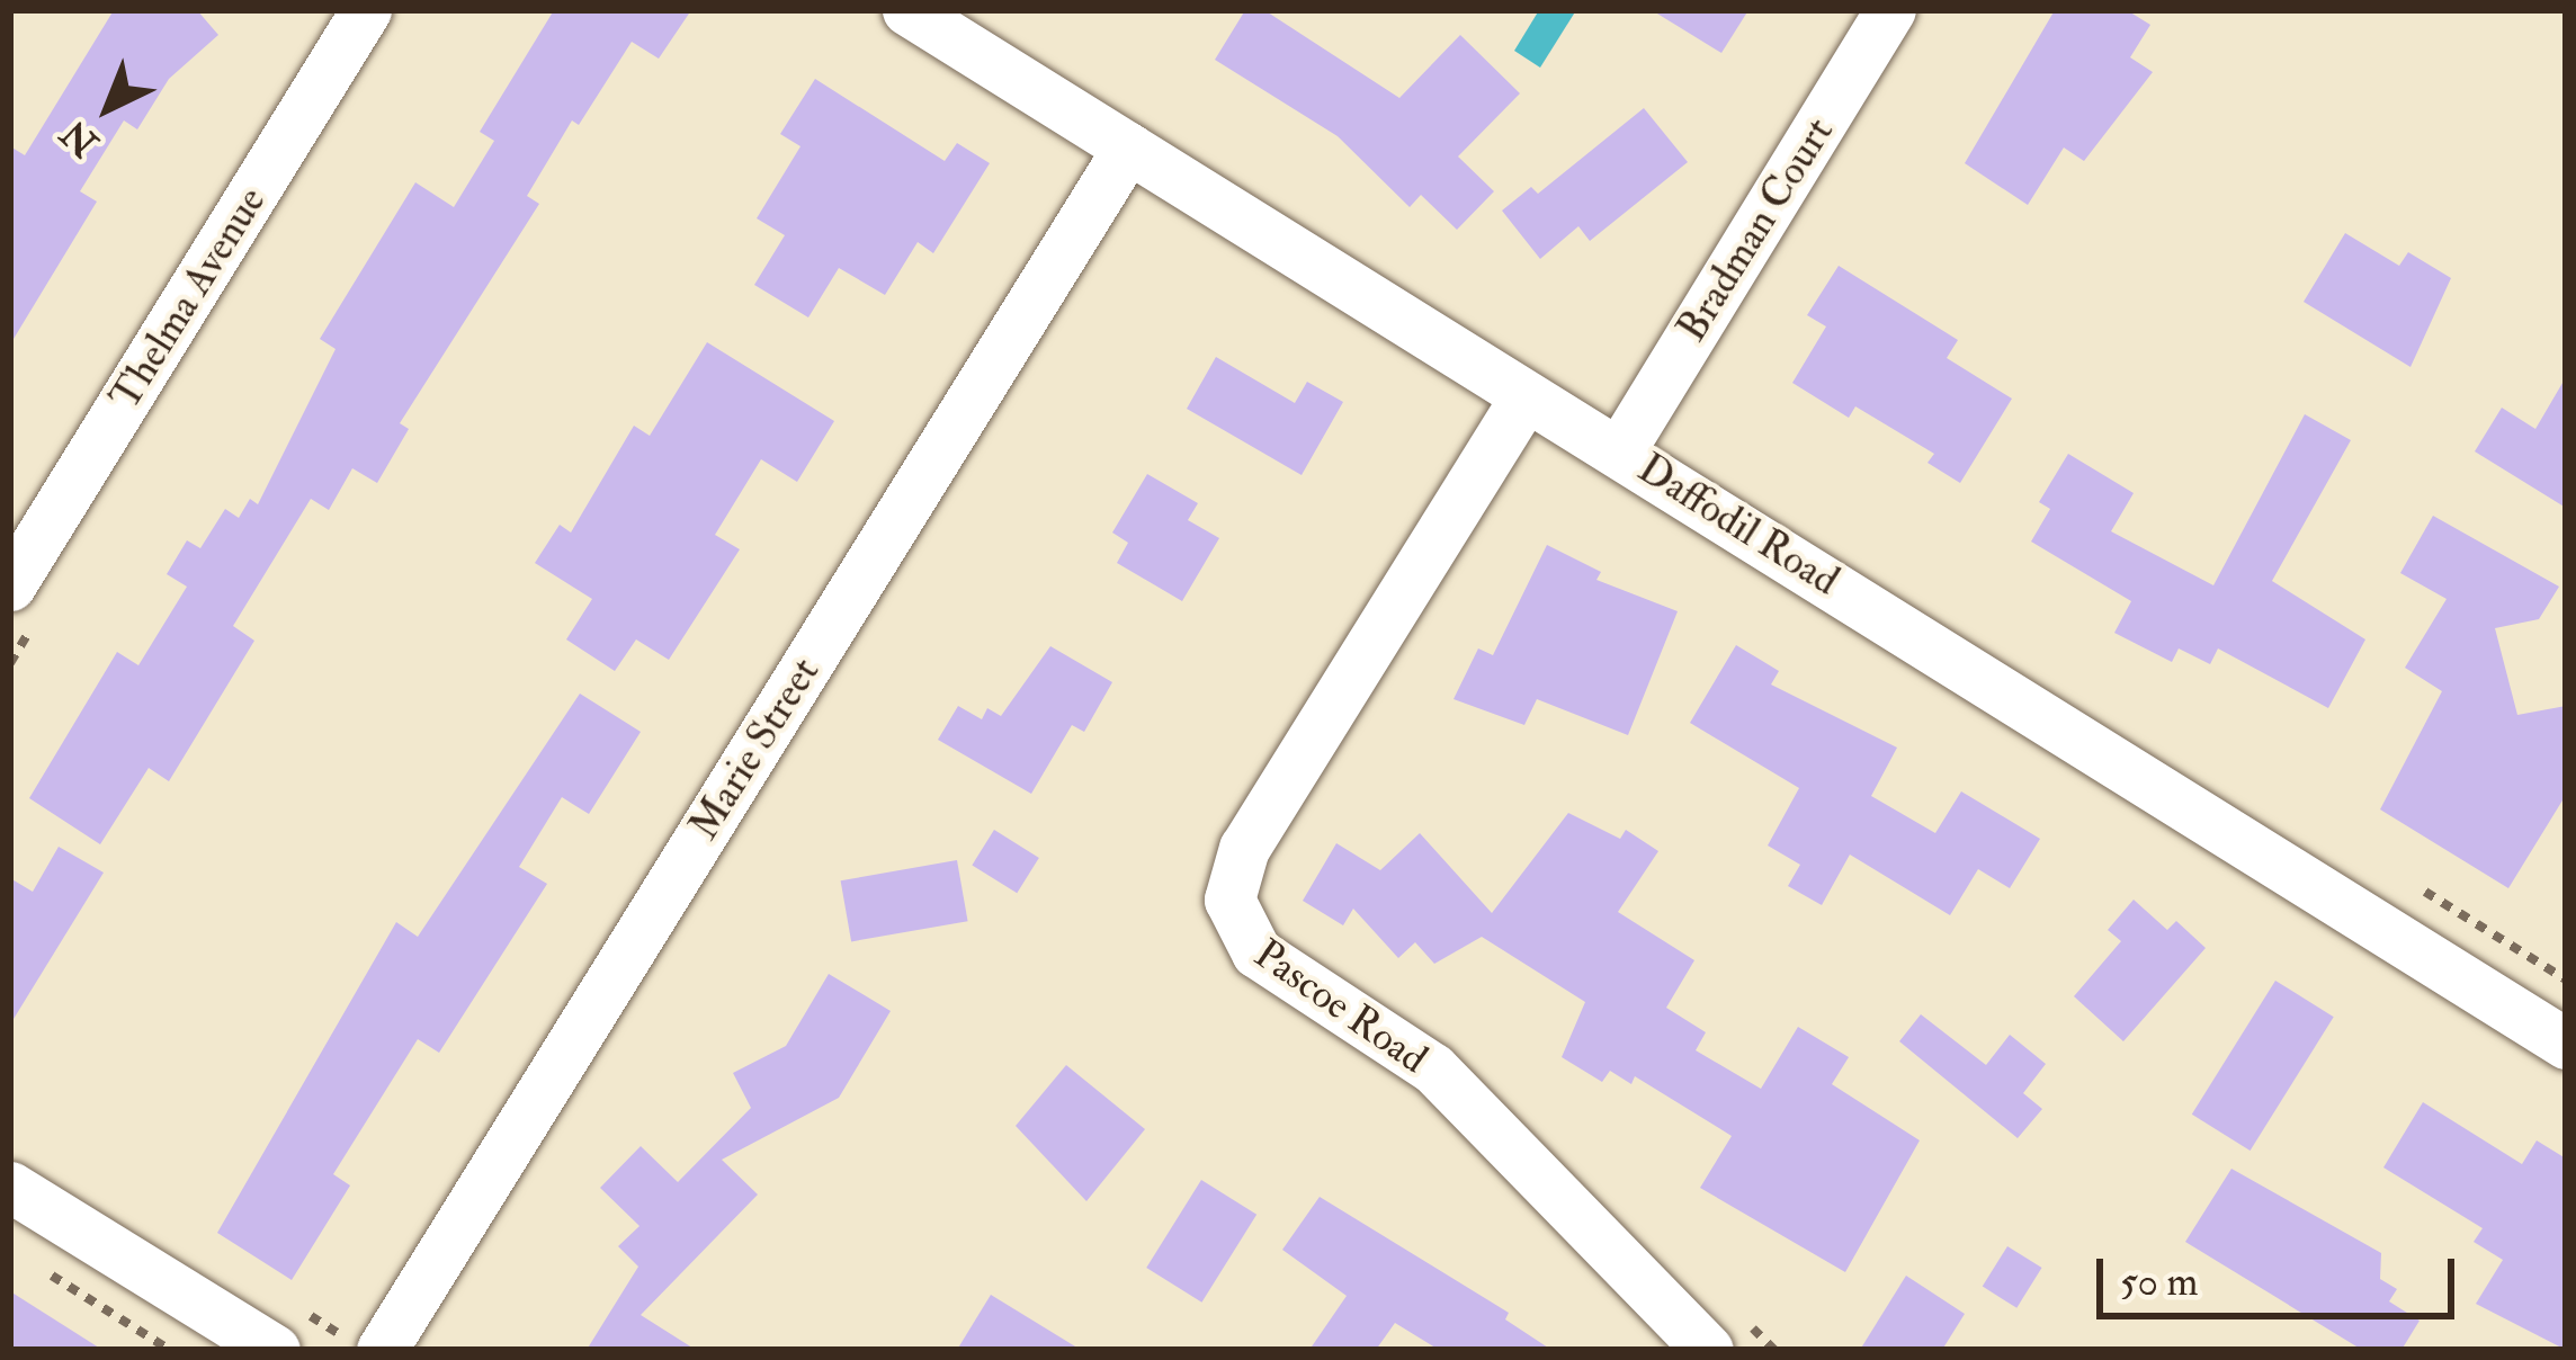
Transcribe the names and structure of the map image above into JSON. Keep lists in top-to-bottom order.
{
  "streets": {
    "street": [
      "Bradman Court",
      "Thelma Avenue",
      "Daffodil Road",
      "Marie Street",
      "Pascoe Road"
    ]
  },
  "crossings": [
    ["Bradman Court", "Daffodil Road"],
    ["Daffodil Road", "Marie Street"],
    ["Daffodil Road", "Pascoe Road"]
  ],
  "scale_bar": "50 m",
  "north": "bottom left"
}
